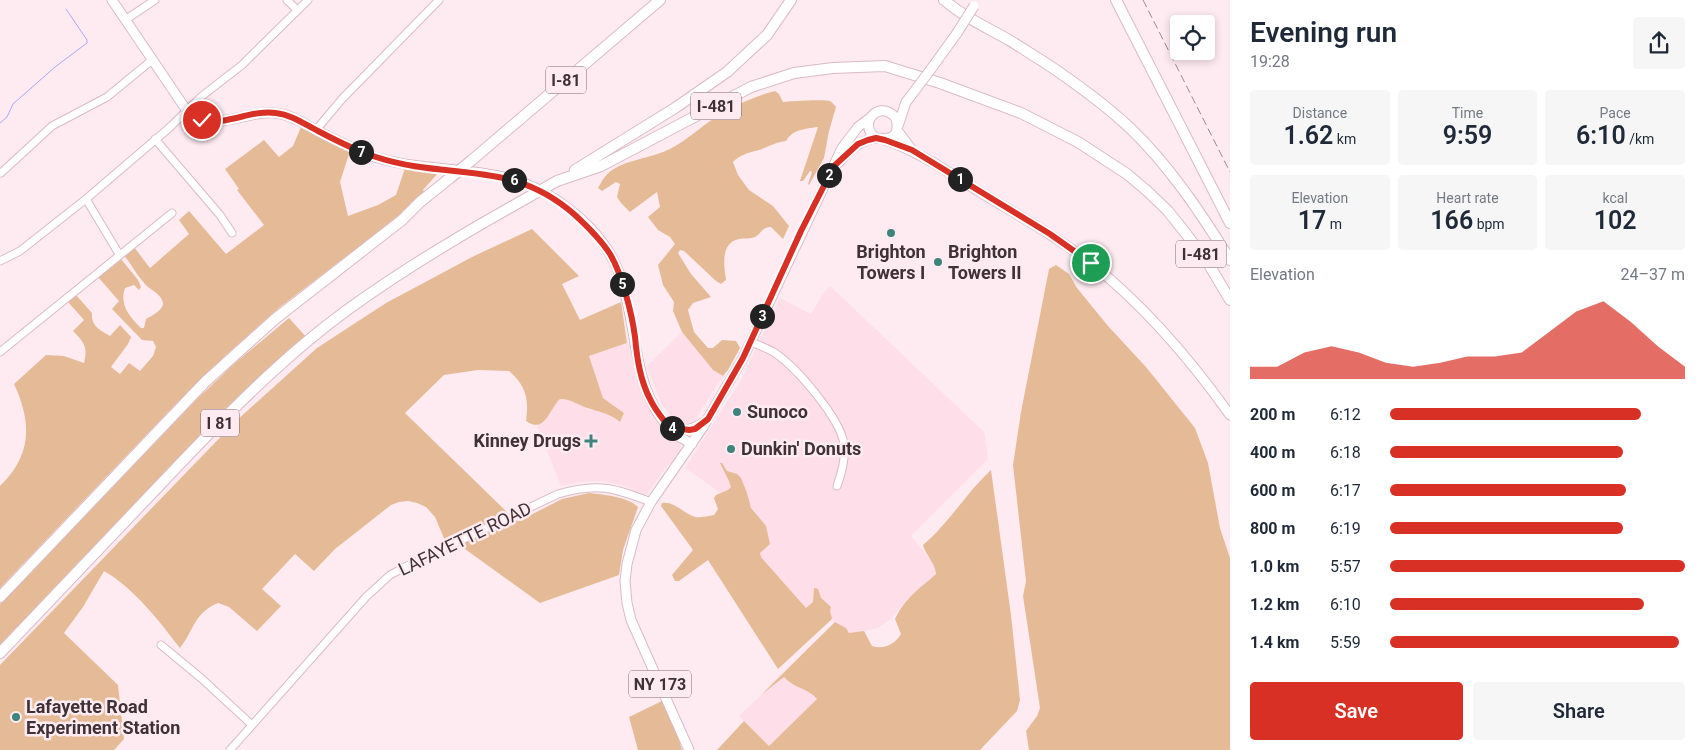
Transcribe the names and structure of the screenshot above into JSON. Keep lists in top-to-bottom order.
{
  "streets": {
    "highway": ["I-81", "I-481", "I 81"],
    "main road": ["NY 173"],
    "street": ["LAFAYETTE ROAD"]
  },
  "crossings": [
    ["I-81", "I 81"],
    ["I-481", "I 81"],
    ["LAFAYETTE ROAD", "NY 173"]
  ],
  "places": {
    "other": [
      "Brighton Towers I",
      "Brighton Towers II",
      "Sunoco",
      "Dunkin' Donuts",
      "Lafayette Road Experiment Station"
    ],
    "health": ["Kinney Drugs"]
  },
  "page": {
    "heading": ["Evening run", "19:28"],
    "stats": [
      ["Distance", "1.62 km"],
      ["Time", "9:59"],
      ["Pace", "6:10 /km"],
      ["Elevation", "17 m"],
      ["Heart rate", "166 bpm"],
      ["kcal", "102"]
    ],
    "pins": [
      "7",
      "2",
      "1",
      "6",
      "5",
      "3",
      "4"
    ],
    "chart": ["Elevation", "24–37 m"],
    "list": [
      {
        "name": "200 m",
        "note": "6:12"
      },
      {
        "name": "400 m",
        "note": "6:18"
      },
      {
        "name": "600 m",
        "note": "6:17"
      },
      {
        "name": "800 m",
        "note": "6:19"
      },
      {
        "name": "1.0 km",
        "note": "5:57"
      },
      {
        "name": "1.2 km",
        "note": "6:10"
      },
      {
        "name": "1.4 km",
        "note": "5:59"
      }
    ],
    "buttons": ["Save", "Share"]
  }
}
